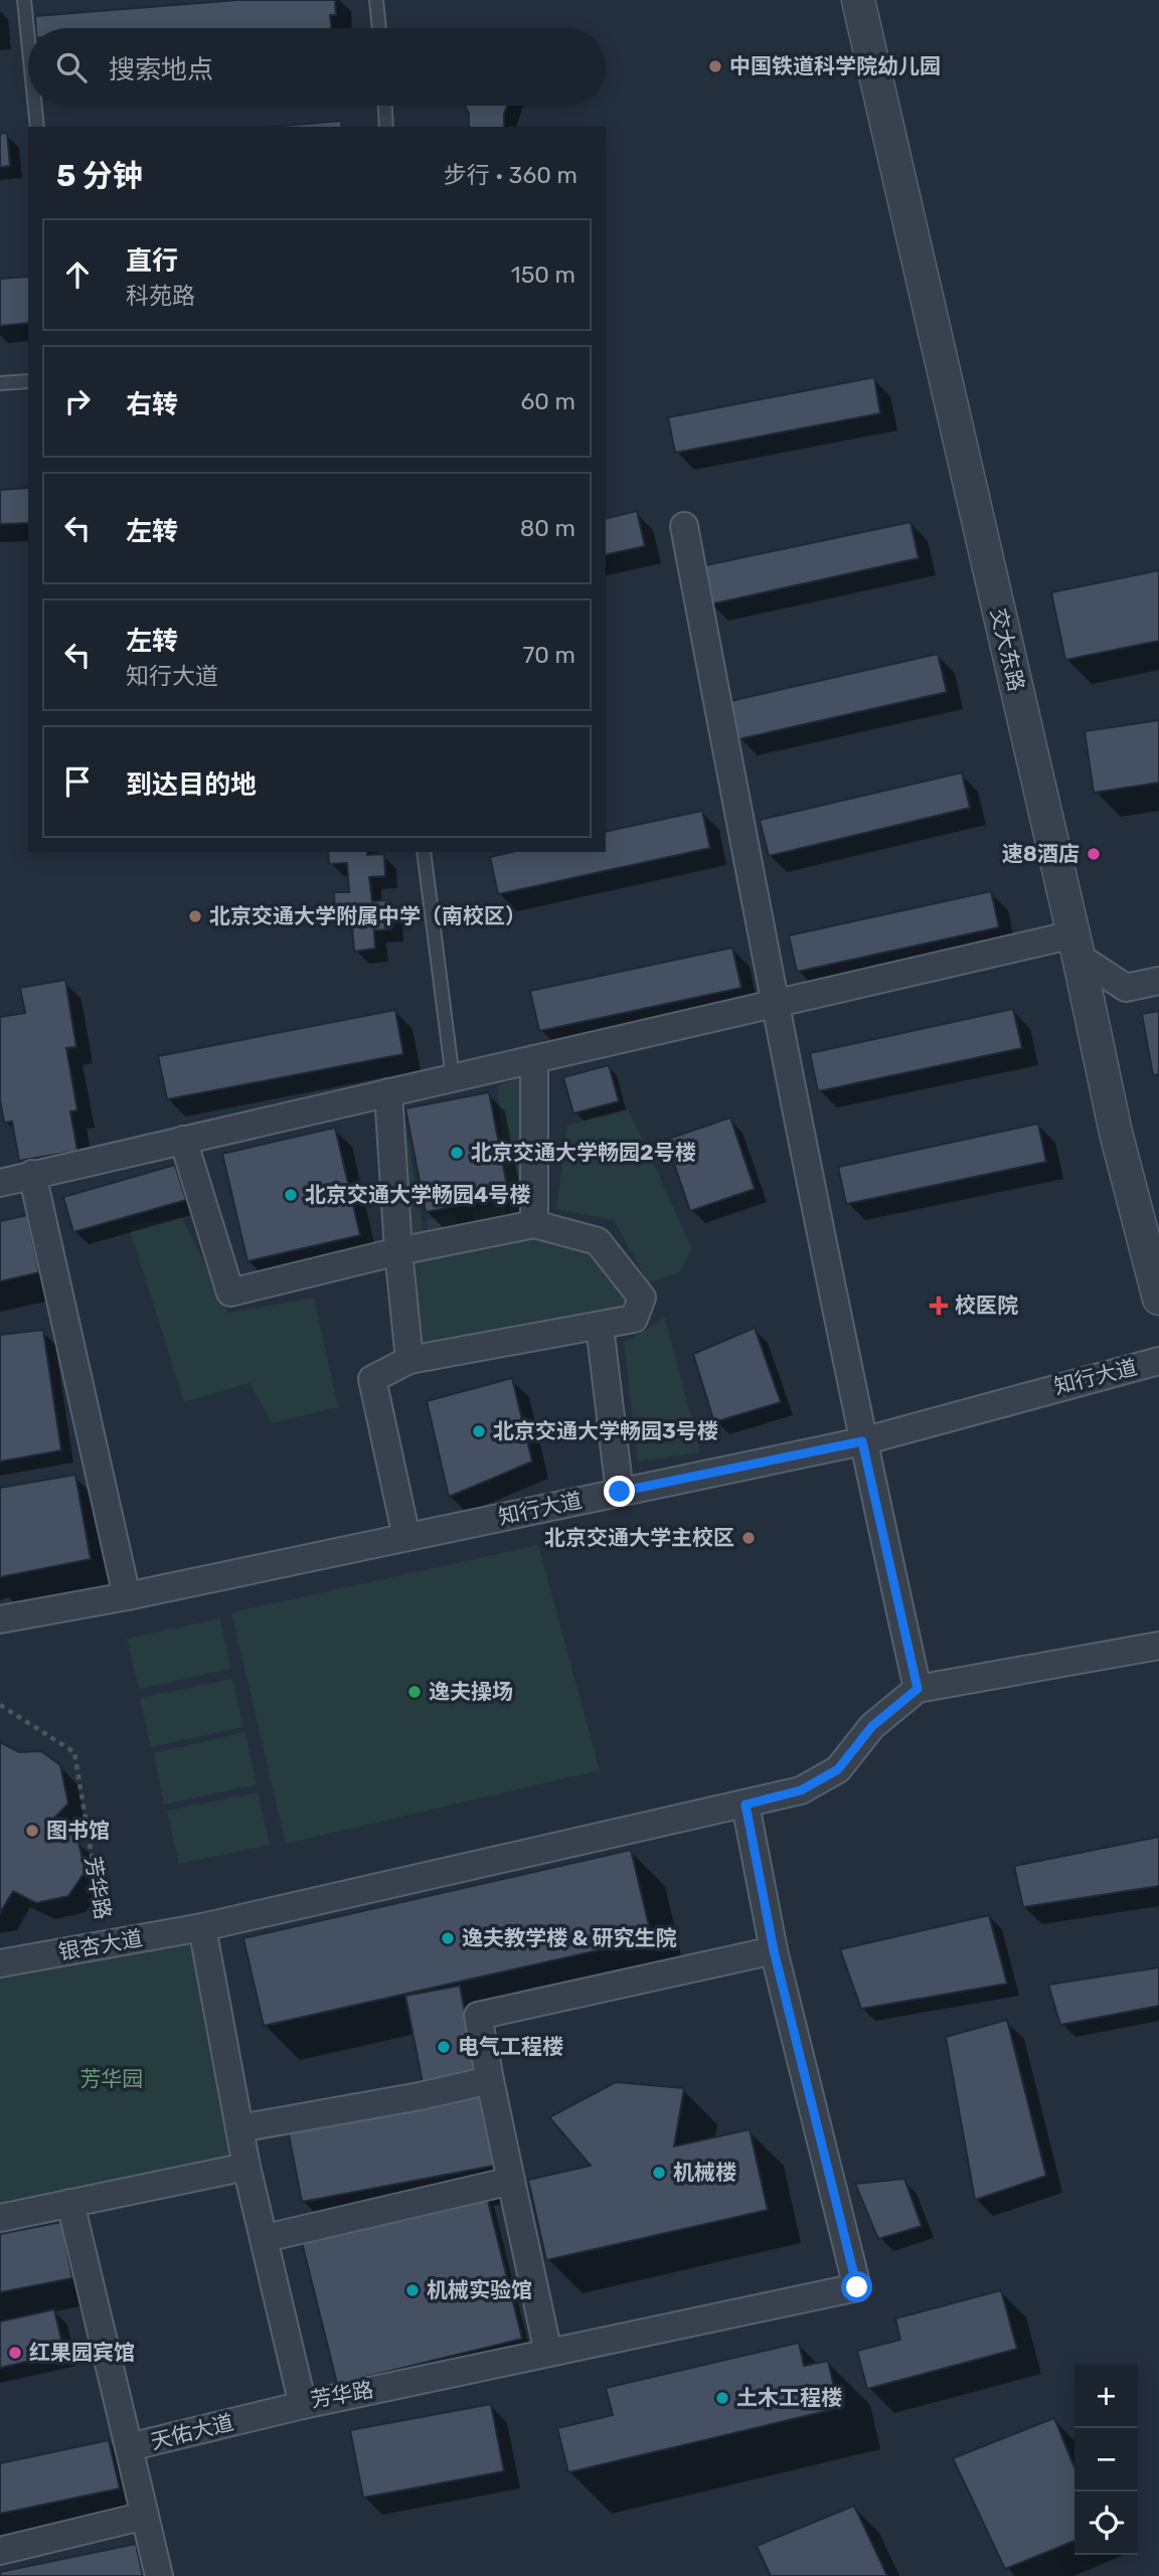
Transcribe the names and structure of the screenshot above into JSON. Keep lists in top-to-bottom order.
{
  "streets": {
    "street": [
      "交大东路",
      "知行大道",
      "芳华路",
      "银杏大道",
      "天佑大道"
    ]
  },
  "crossings": [
    ["芳华路", "银杏大道"],
    ["芳华路", "天佑大道"]
  ],
  "parks": ["芳华园"],
  "places": {
    "other": [
      "中国铁道科学院幼儿园",
      "速8酒店",
      "北京交通大学附属中学（南校区）",
      "北京交通大学畅园2号楼",
      "北京交通大学畅园4号楼",
      "北京交通大学畅园3号楼",
      "北京交通大学主校区",
      "逸夫操场",
      "图书馆",
      "逸夫教学楼 & 研究生院",
      "电气工程楼",
      "机械楼",
      "机械实验馆",
      "红果园宾馆",
      "土木工程楼"
    ],
    "health": ["校医院"]
  },
  "page": {
    "search": "搜索地点",
    "heading": ["5 分钟", "步行 · 360 m"],
    "list": [
      ["直行", "科苑路", "150 m"],
      ["右转", "60 m"],
      ["左转", "80 m"],
      ["左转", "知行大道", "70 m"],
      "到达目的地"
    ],
    "map_buttons": ["+", "−"]
  }
}
